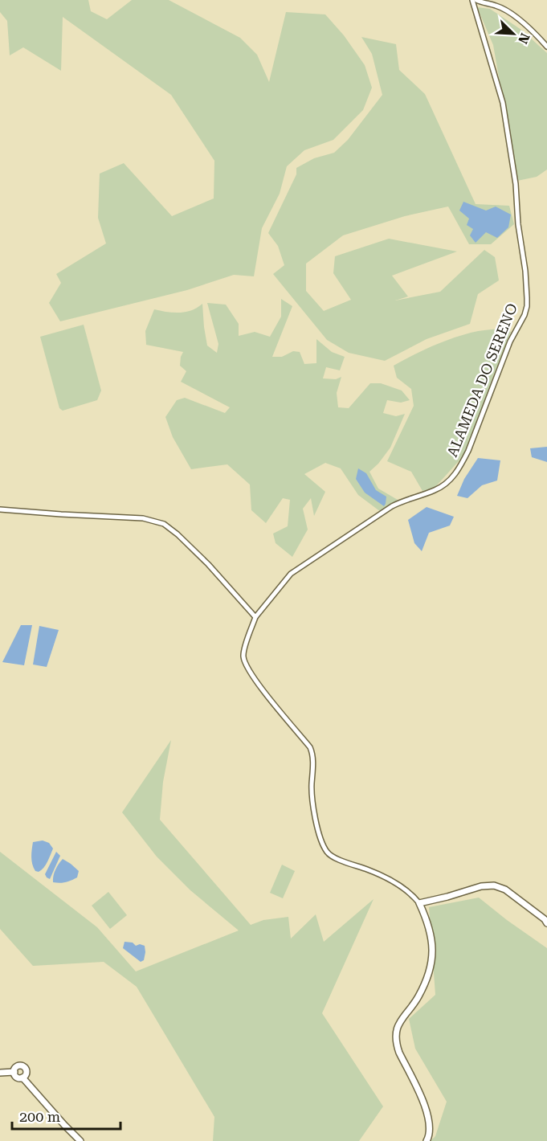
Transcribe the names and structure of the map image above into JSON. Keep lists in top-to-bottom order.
{
  "streets": {
    "street": ["ALAMEDA DO SERENO"]
  },
  "scale_bar": "200 m",
  "north": "bottom right"
}
